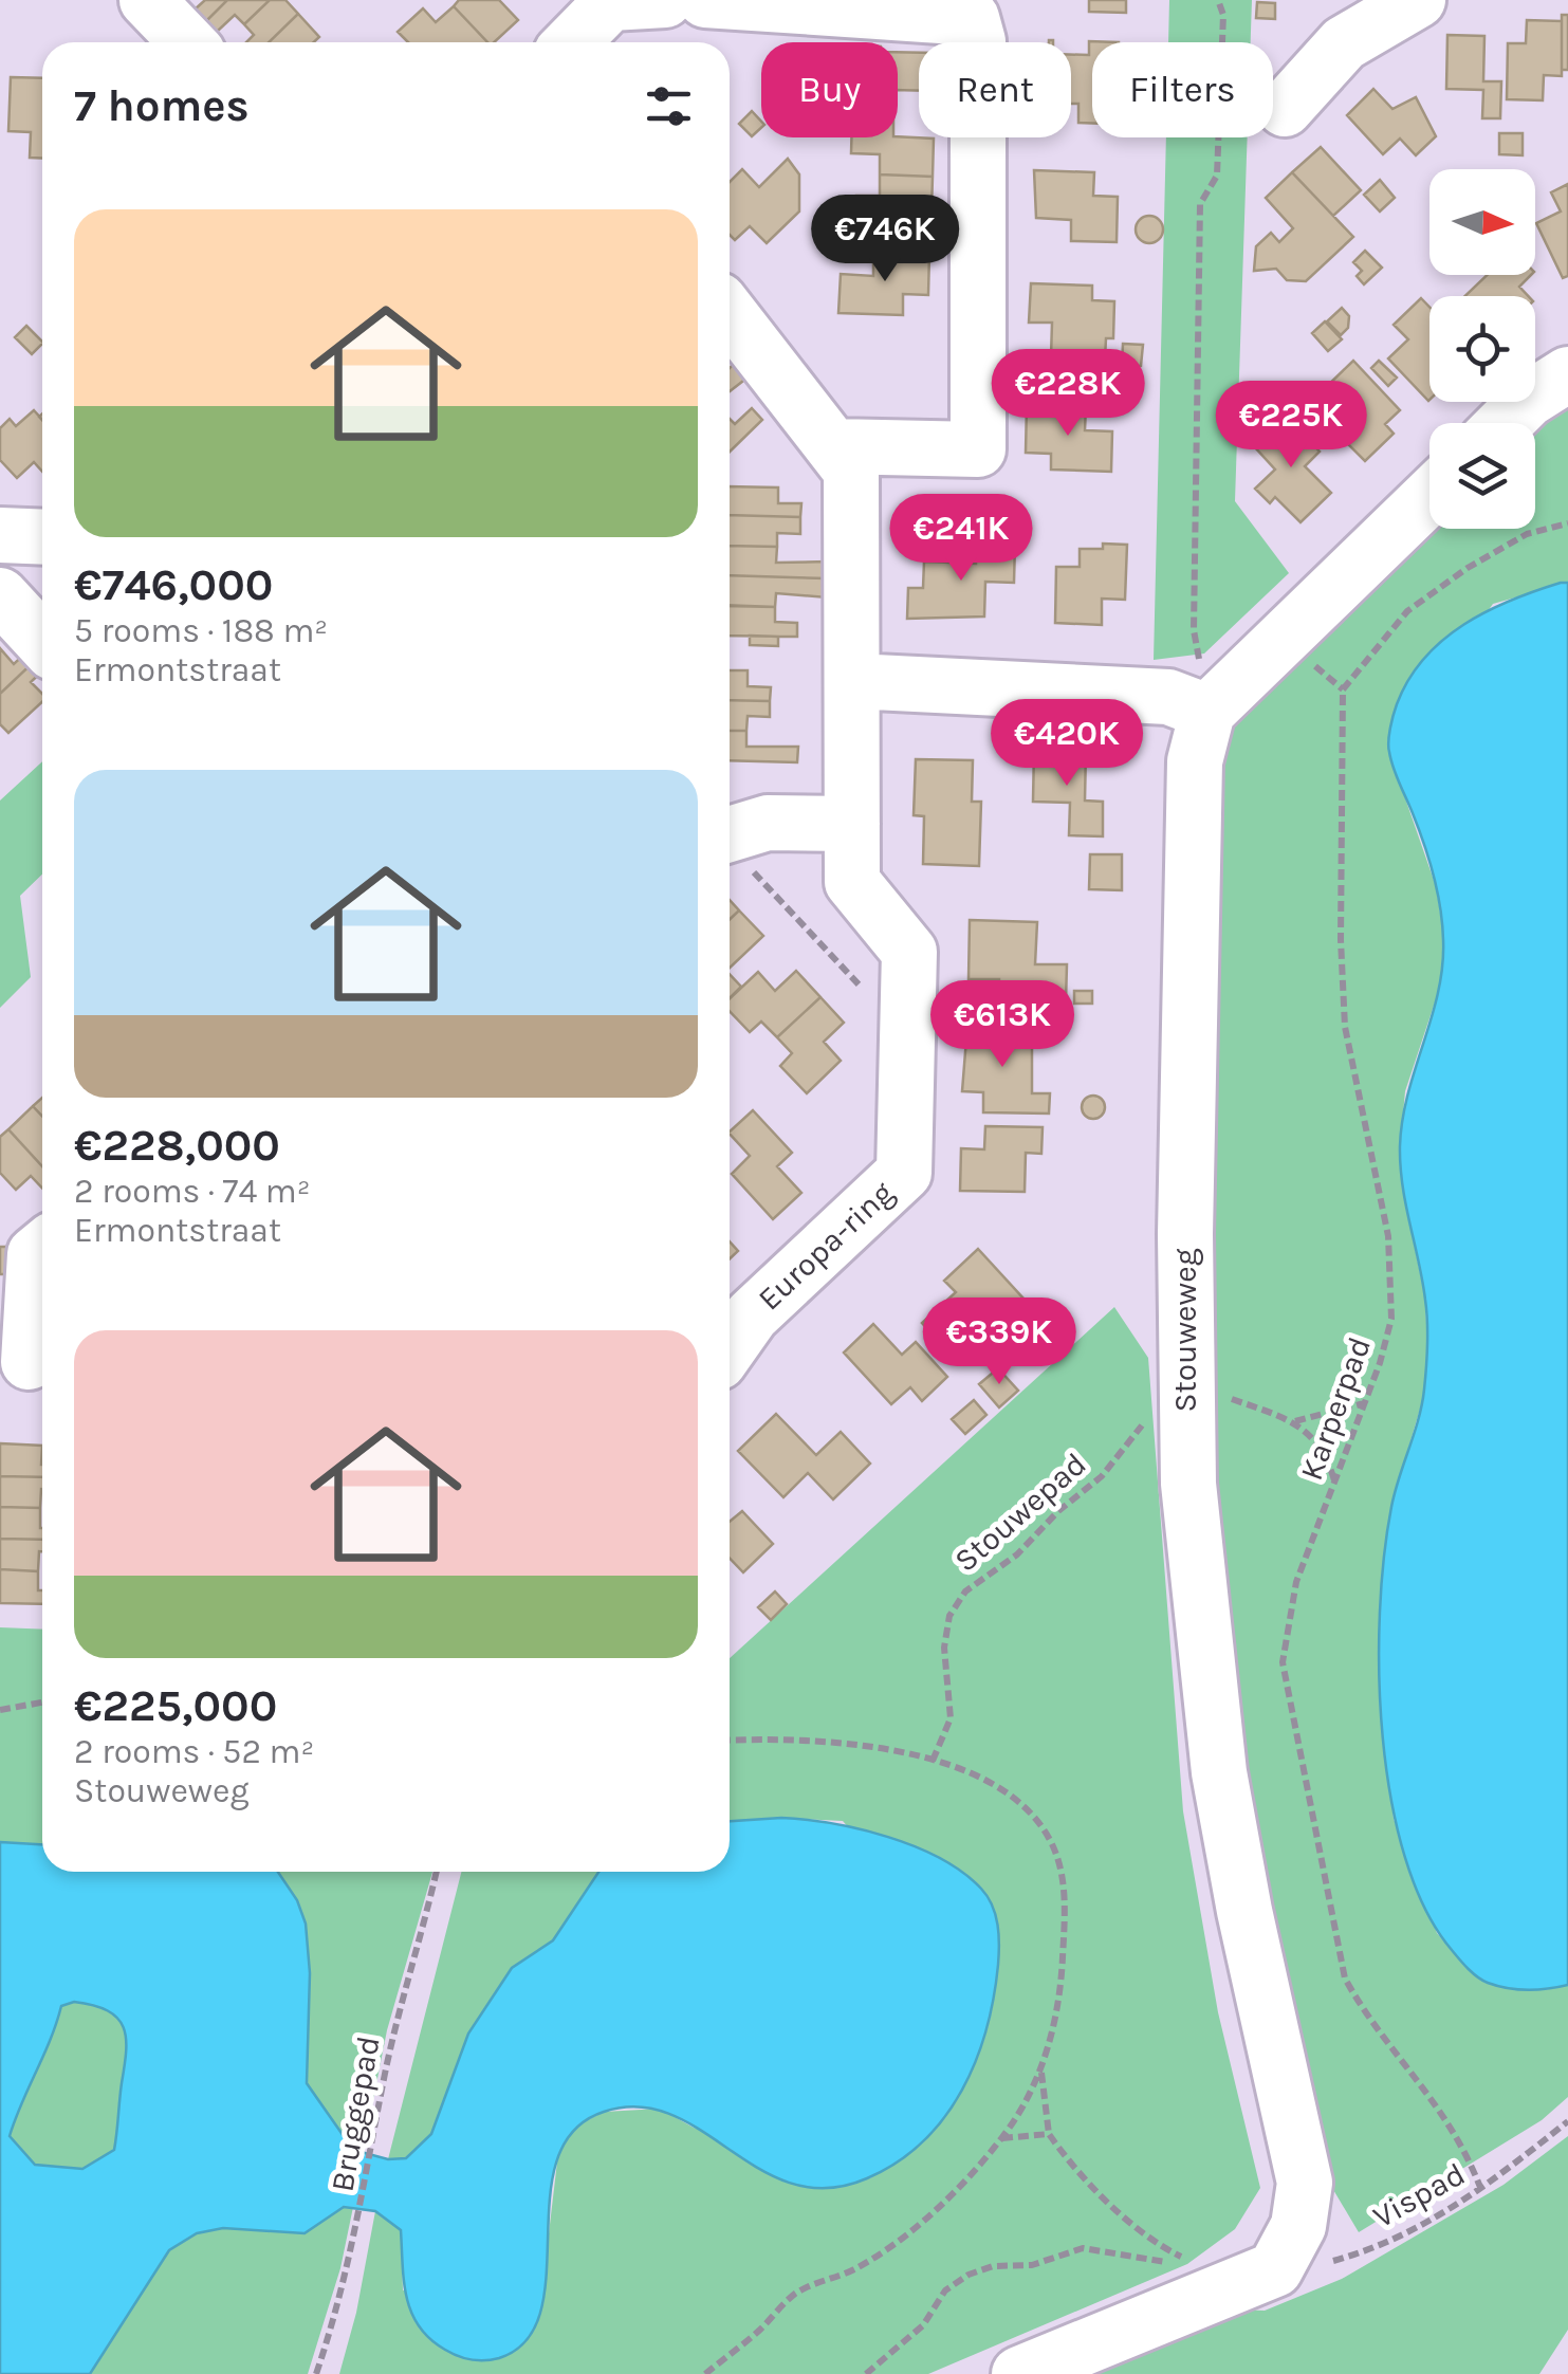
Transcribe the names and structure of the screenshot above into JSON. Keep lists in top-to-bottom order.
{
  "streets": {
    "street": ["Europa-ring", "Stouweweg"],
    "path": [
      "Karperpad",
      "Stouwepad",
      "Bruggepad",
      "Vispad"
    ]
  },
  "crossings": [
    ["Stouweweg", "Stouwepad"],
    ["Stouweweg", "Vispad"],
    ["Karperpad", "Vispad"]
  ],
  "north": "right",
  "page": {
    "chip": ["Buy", "Rent", "Filters"],
    "heading": "7 homes",
    "list": [
      {
        "name": "€746,000",
        "note": "5 rooms · 188 m² · Ermontstraat"
      },
      {
        "name": "€228,000",
        "note": "2 rooms · 74 m² · Ermontstraat"
      },
      {
        "name": "€225,000",
        "note": "2 rooms · 52 m² · Stouweweg"
      }
    ],
    "price": [
      "€746K",
      "€228K",
      "€225K",
      "€241K",
      "€420K",
      "€613K",
      "€339K"
    ]
  }
}
